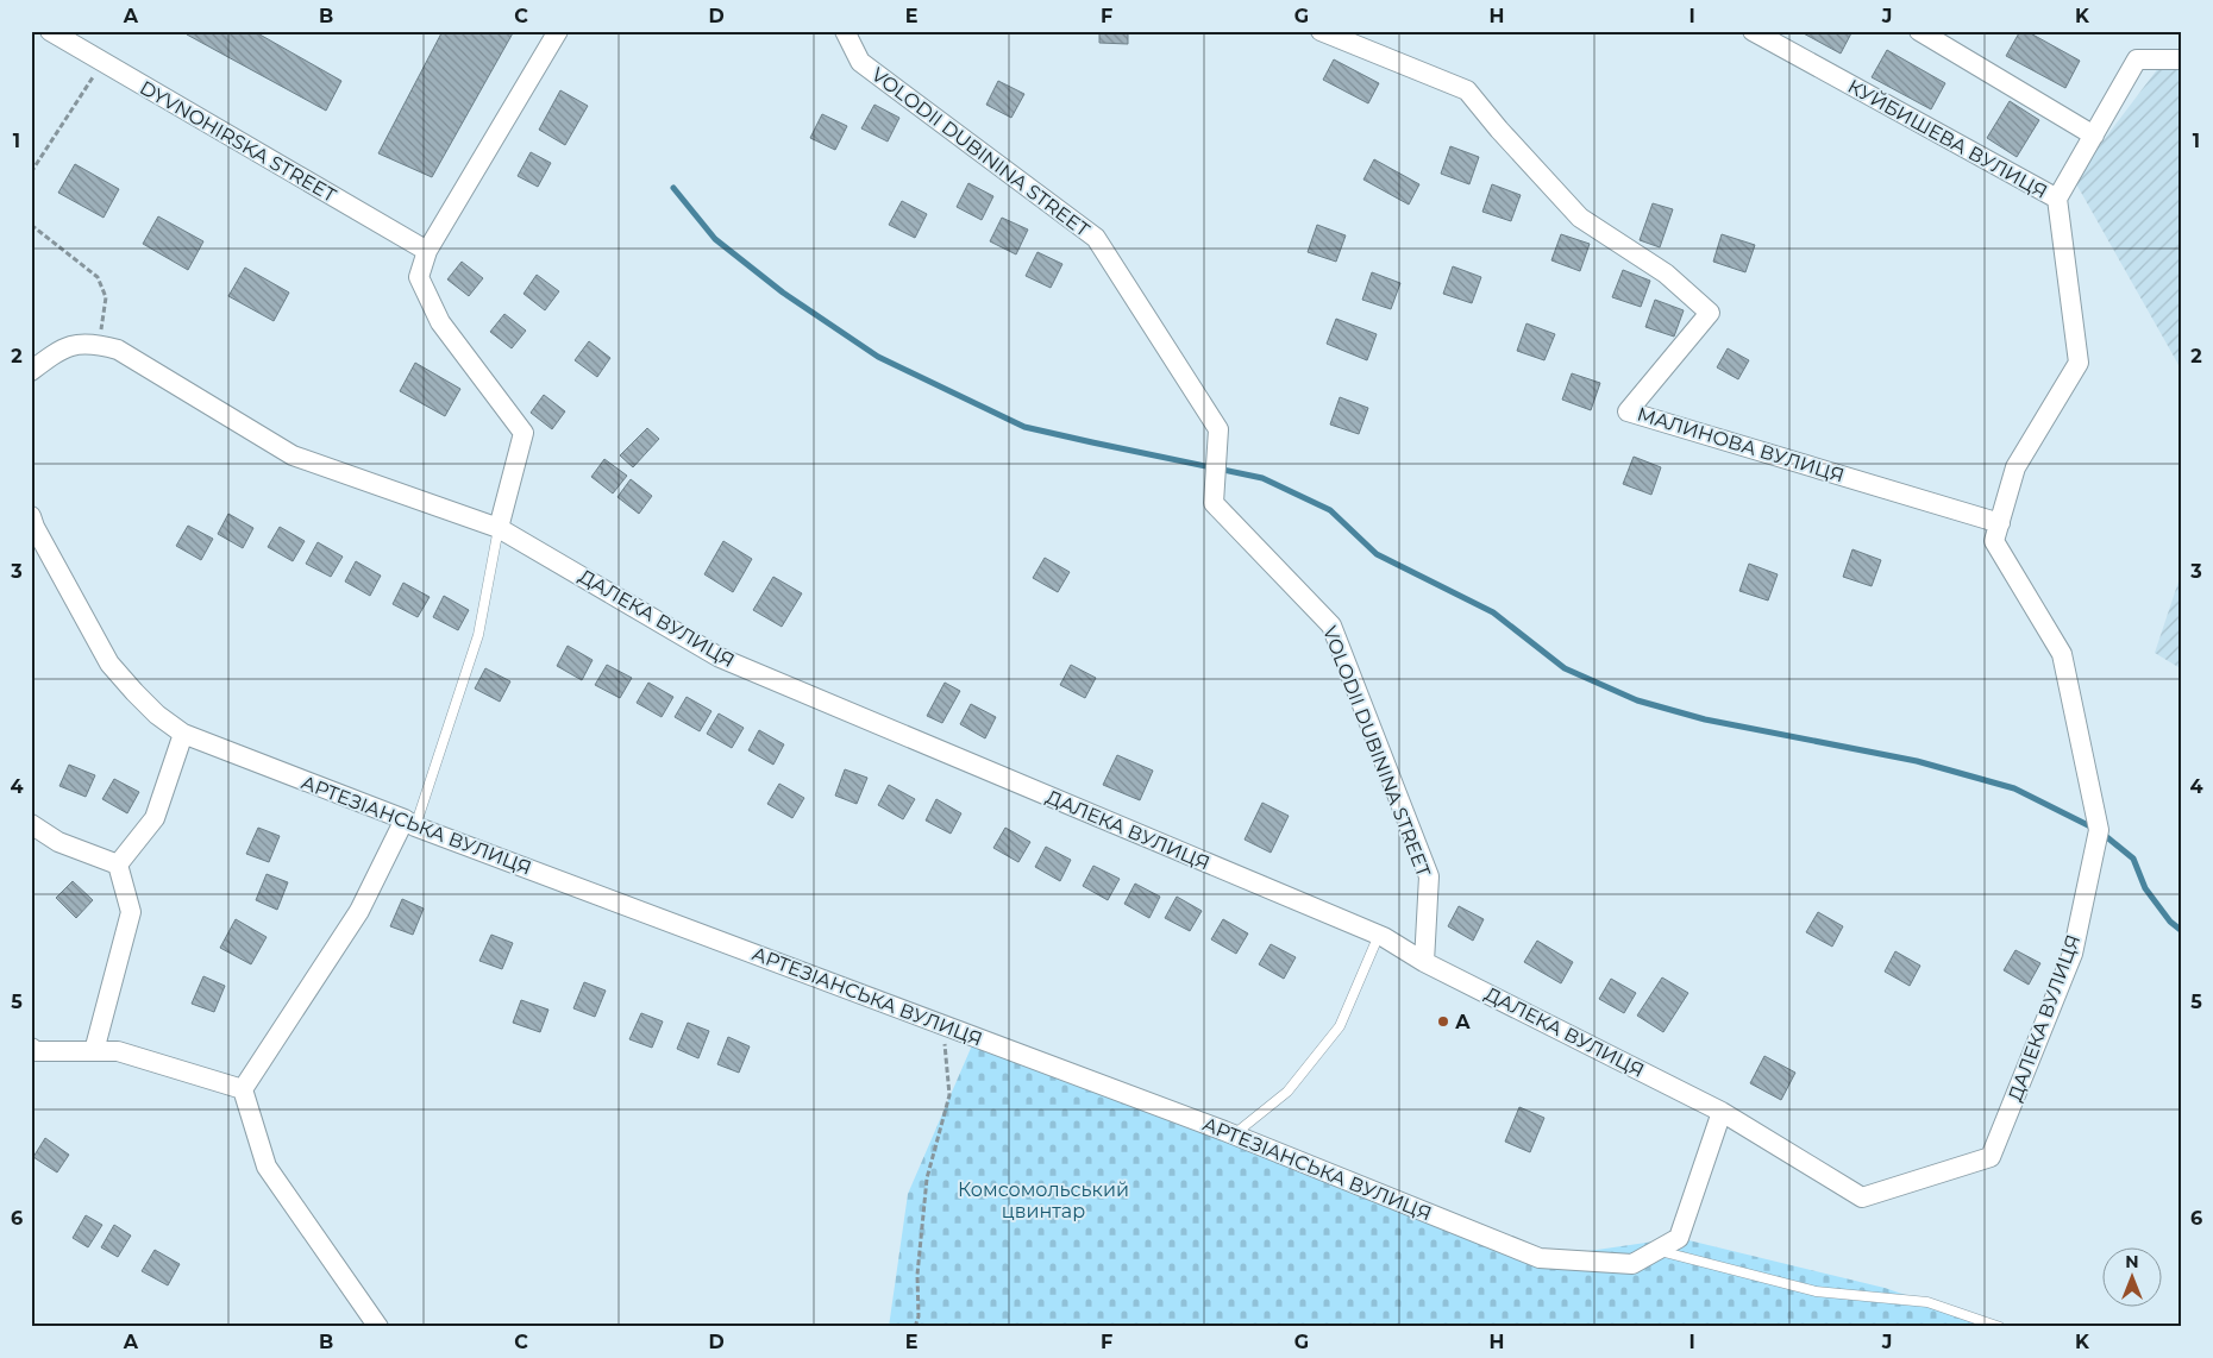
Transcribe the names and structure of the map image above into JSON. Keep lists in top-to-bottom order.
{
  "streets": {
    "street": [
      "КУЙБИШЕВА ВУЛИЦЯ",
      "DYVNOHIRSKA STREET",
      "VOLODII DUBININA STREET",
      "МАЛИНОВА ВУЛИЦЯ",
      "ДАЛЕКА ВУЛИЦЯ",
      "АРТЕЗІАНСЬКА ВУЛИЦЯ"
    ]
  },
  "crossings": [
    ["КУЙБИШЕВА ВУЛИЦЯ", "ДАЛЕКА ВУЛИЦЯ"],
    ["VOLODII DUBININA STREET", "ДАЛЕКА ВУЛИЦЯ"],
    ["МАЛИНОВА ВУЛИЦЯ", "ДАЛЕКА ВУЛИЦЯ"],
    ["ДАЛЕКА ВУЛИЦЯ", "АРТЕЗІАНСЬКА ВУЛИЦЯ"]
  ],
  "parks": ["Комсомольський цвинтар"],
  "places": ["А"],
  "north": "top",
  "grid": {
    "columns": [
      "A",
      "B",
      "C",
      "D",
      "E",
      "F",
      "G",
      "H",
      "I",
      "J",
      "K"
    ],
    "rows": [
      "1",
      "2",
      "3",
      "4",
      "5",
      "6"
    ]
  }
}
